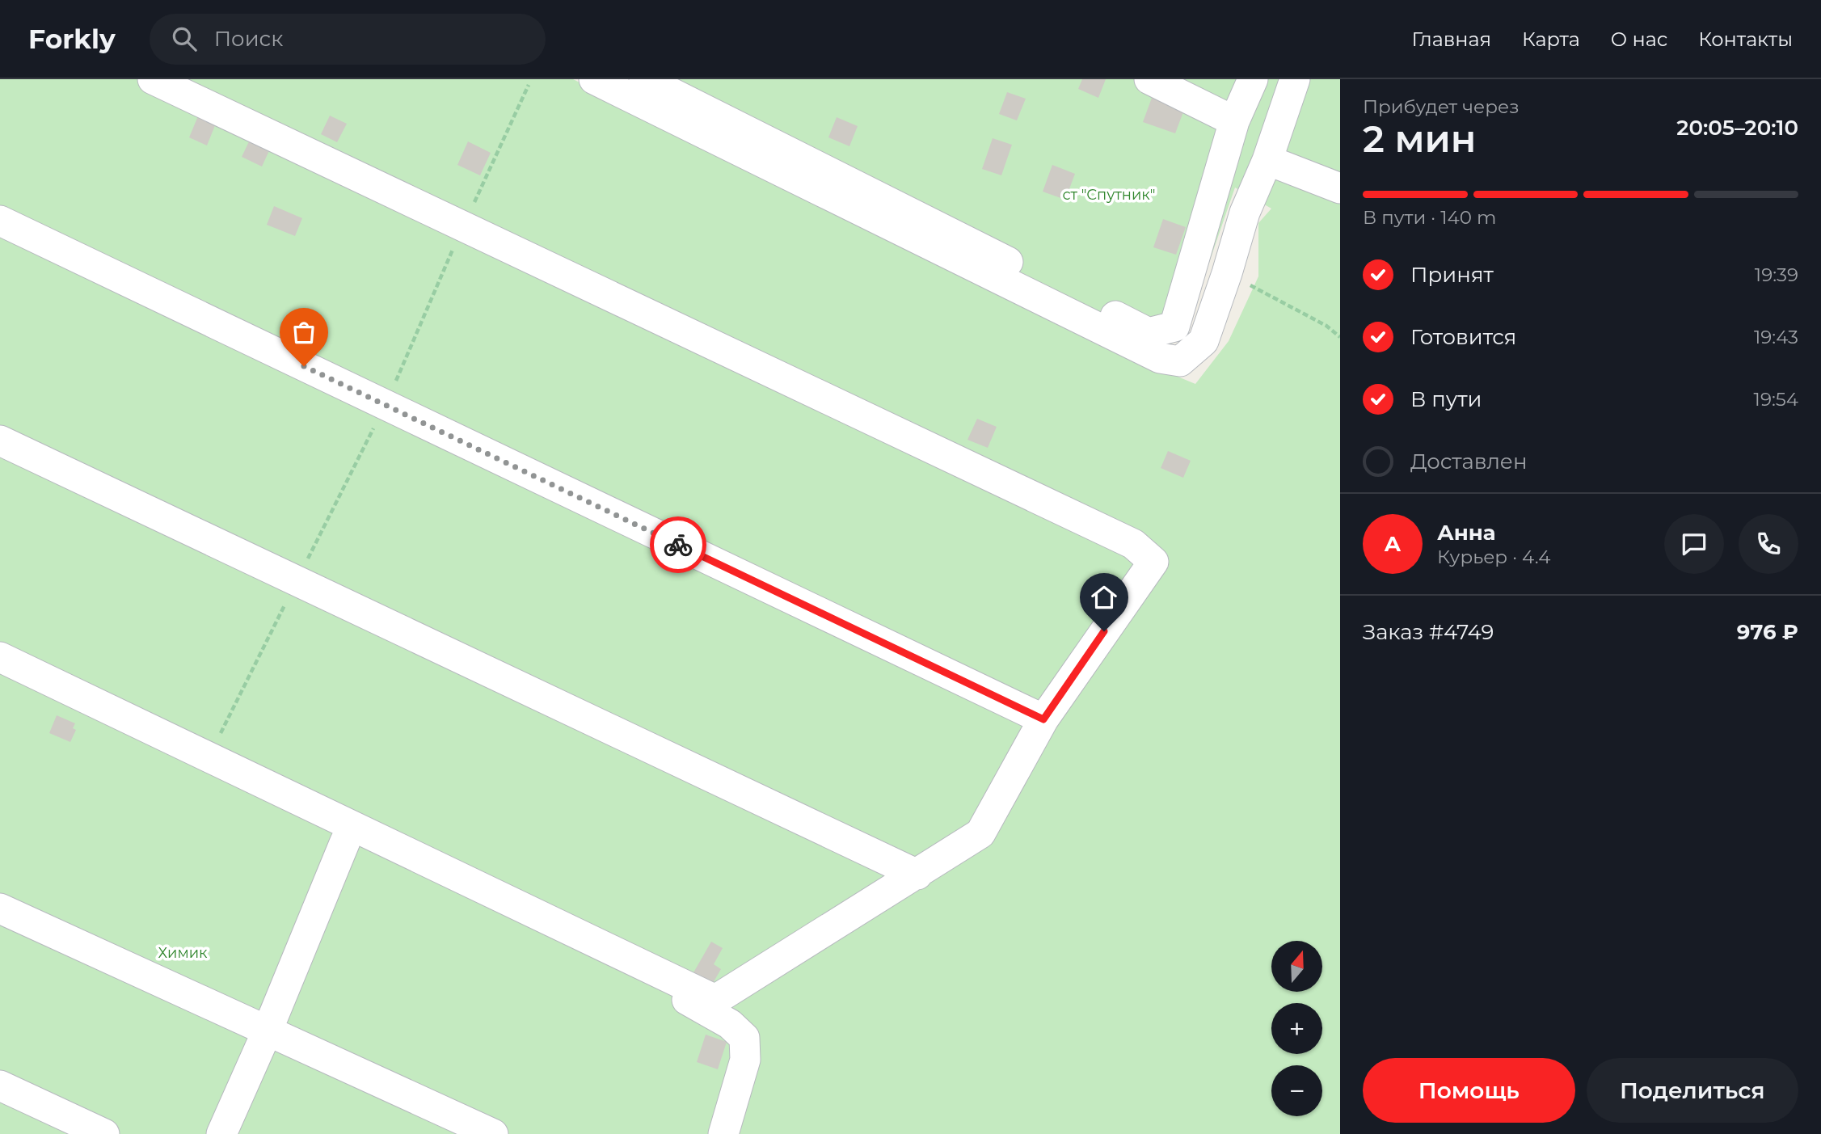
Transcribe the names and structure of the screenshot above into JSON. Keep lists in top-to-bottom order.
{
  "parks": ["ст \"Спутник\"", "Химик"],
  "north": "top",
  "page": {
    "header": "Forkly",
    "search": "Поиск",
    "nav": [
      "Главная",
      "Карта",
      "О нас",
      "Контакты"
    ],
    "heading": ["2 мин", "Прибудет через", "20:05–20:10"],
    "panel": [
      "Анна",
      "Курьер · 4.4",
      "Заказ #4749",
      "976 ₽"
    ],
    "bar": "В пути · 140 m",
    "list": [
      ["Принят", "19:39"],
      ["Готовится", "19:43"],
      ["В пути", "19:54"],
      "Доставлен"
    ],
    "round": "А",
    "map_buttons": ["+", "−"],
    "buttons": ["Помощь", "Поделиться"]
  }
}
